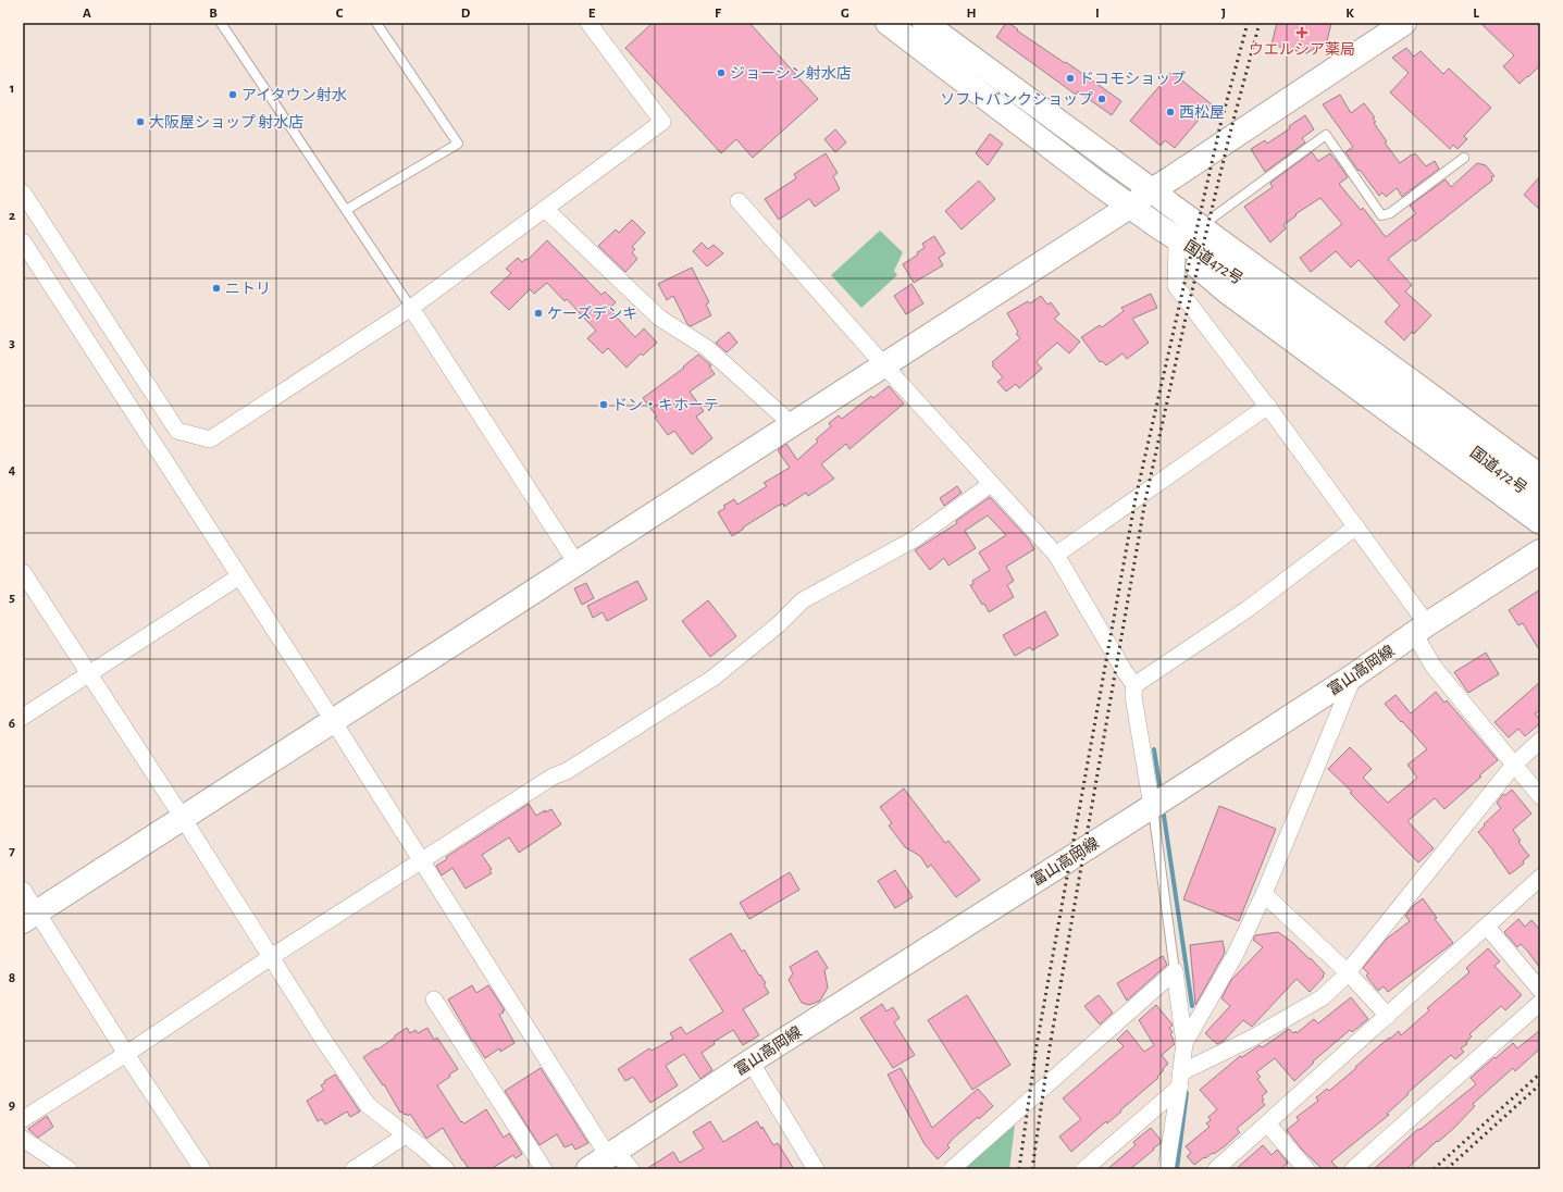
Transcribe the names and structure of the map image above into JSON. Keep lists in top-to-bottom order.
{
  "streets": {
    "main road": ["国道472号", "富山高岡線"]
  },
  "places": {
    "health": ["ウエルシア薬局"],
    "other": [
      "ジョーシン射水店",
      "ドコモショップ",
      "アイタウン射水",
      "ソフトバンクショップ",
      "西松屋",
      "大阪屋ショップ 射水店",
      "ニトリ",
      "ケーズデンキ",
      "ドン・キホーテ"
    ]
  },
  "grid": {
    "columns": [
      "A",
      "B",
      "C",
      "D",
      "E",
      "F",
      "G",
      "H",
      "I",
      "J",
      "K",
      "L"
    ],
    "rows": [
      "1",
      "2",
      "3",
      "4",
      "5",
      "6",
      "7",
      "8",
      "9"
    ]
  }
}
